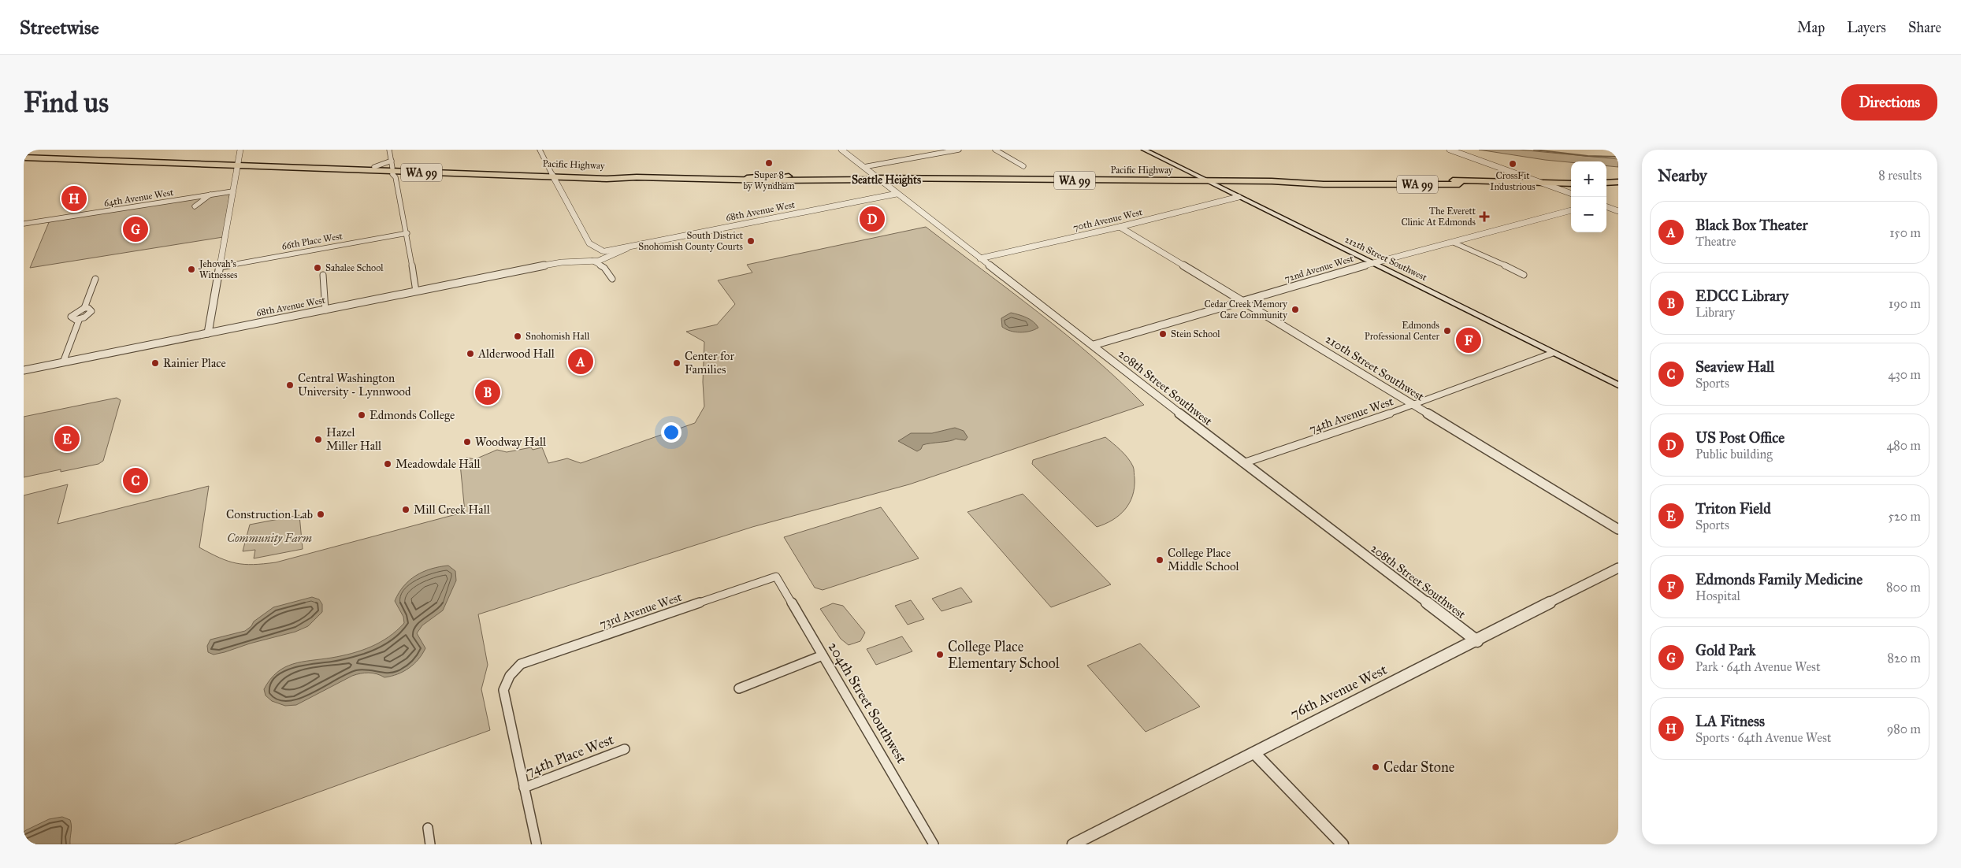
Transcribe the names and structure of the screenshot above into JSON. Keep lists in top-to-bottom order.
{
  "streets": {
    "main road": ["Pacific Highway", "WA 99", "212th Street Southwest"],
    "street": [
      "64th Avenue West",
      "68th Avenue West",
      "70th Avenue West",
      "66th Place West",
      "72nd Avenue West",
      "210th Street Southwest",
      "208th Street Southwest",
      "74th Avenue West",
      "73rd Avenue West",
      "76th Avenue West",
      "204th Street Southwest",
      "74th Place West"
    ]
  },
  "crossings": [
    ["Pacific Highway", "212th Street Southwest"],
    ["Pacific Highway", "208th Street Southwest"],
    ["68th Avenue West", "208th Street Southwest"],
    ["70th Avenue West", "212th Street Southwest"],
    ["70th Avenue West", "210th Street Southwest"],
    ["70th Avenue West", "208th Street Southwest"],
    ["212th Street Southwest", "72nd Avenue West"],
    ["212th Street Southwest", "74th Avenue West"],
    ["72nd Avenue West", "210th Street Southwest"],
    ["72nd Avenue West", "208th Street Southwest"],
    ["210th Street Southwest", "74th Avenue West"],
    ["208th Street Southwest", "74th Avenue West"],
    ["208th Street Southwest", "76th Avenue West"],
    ["73rd Avenue West", "204th Street Southwest"]
  ],
  "districts": ["Seattle Heights"],
  "parks": ["Community Farm"],
  "places": {
    "other": [
      "Super 8 by Wyndham",
      "CrossFit Industrious",
      "South District Snohomish County Courts",
      "Sahalee School",
      "Jehovah's Witnesses",
      "Cedar Creek Memory Care Community",
      "Edmonds Professional Center",
      "Stein School",
      "Snohomish Hall",
      "Alderwood Hall",
      "Rainier Place",
      "Center for Families",
      "Central Washington University - Lynnwood",
      "Edmonds College",
      "Hazel Miller Hall",
      "Woodway Hall",
      "Meadowdale Hall",
      "Mill Creek Hall",
      "Construction Lab",
      "College Place Middle School",
      "College Place Elementary School",
      "Cedar Stone"
    ],
    "health": ["The Everett Clinic At Edmonds"]
  },
  "page": {
    "header": "Streetwise",
    "nav": ["Map", "Layers", "Share"],
    "buttons": "Directions",
    "title": "Find us",
    "heading": ["Nearby", "8 results"],
    "map_buttons": ["+", "−"],
    "pins": [
      "H",
      "D",
      "G",
      "F",
      "A",
      "B",
      "E",
      "C"
    ],
    "list": [
      {
        "mark": "A",
        "name": "Black Box Theater",
        "note": "Theatre",
        "value": "150 m"
      },
      {
        "mark": "B",
        "name": "EDCC Library",
        "note": "Library",
        "value": "190 m"
      },
      {
        "mark": "C",
        "name": "Seaview Hall",
        "note": "Sports",
        "value": "430 m"
      },
      {
        "mark": "D",
        "name": "US Post Office",
        "note": "Public building",
        "value": "480 m"
      },
      {
        "mark": "E",
        "name": "Triton Field",
        "note": "Sports",
        "value": "520 m"
      },
      {
        "mark": "F",
        "name": "Edmonds Family Medicine",
        "note": "Hospital",
        "value": "800 m"
      },
      {
        "mark": "G",
        "name": "Gold Park",
        "note": "Park · 64th Avenue West",
        "value": "820 m"
      },
      {
        "mark": "H",
        "name": "LA Fitness",
        "note": "Sports · 64th Avenue West",
        "value": "980 m"
      }
    ]
  }
}
